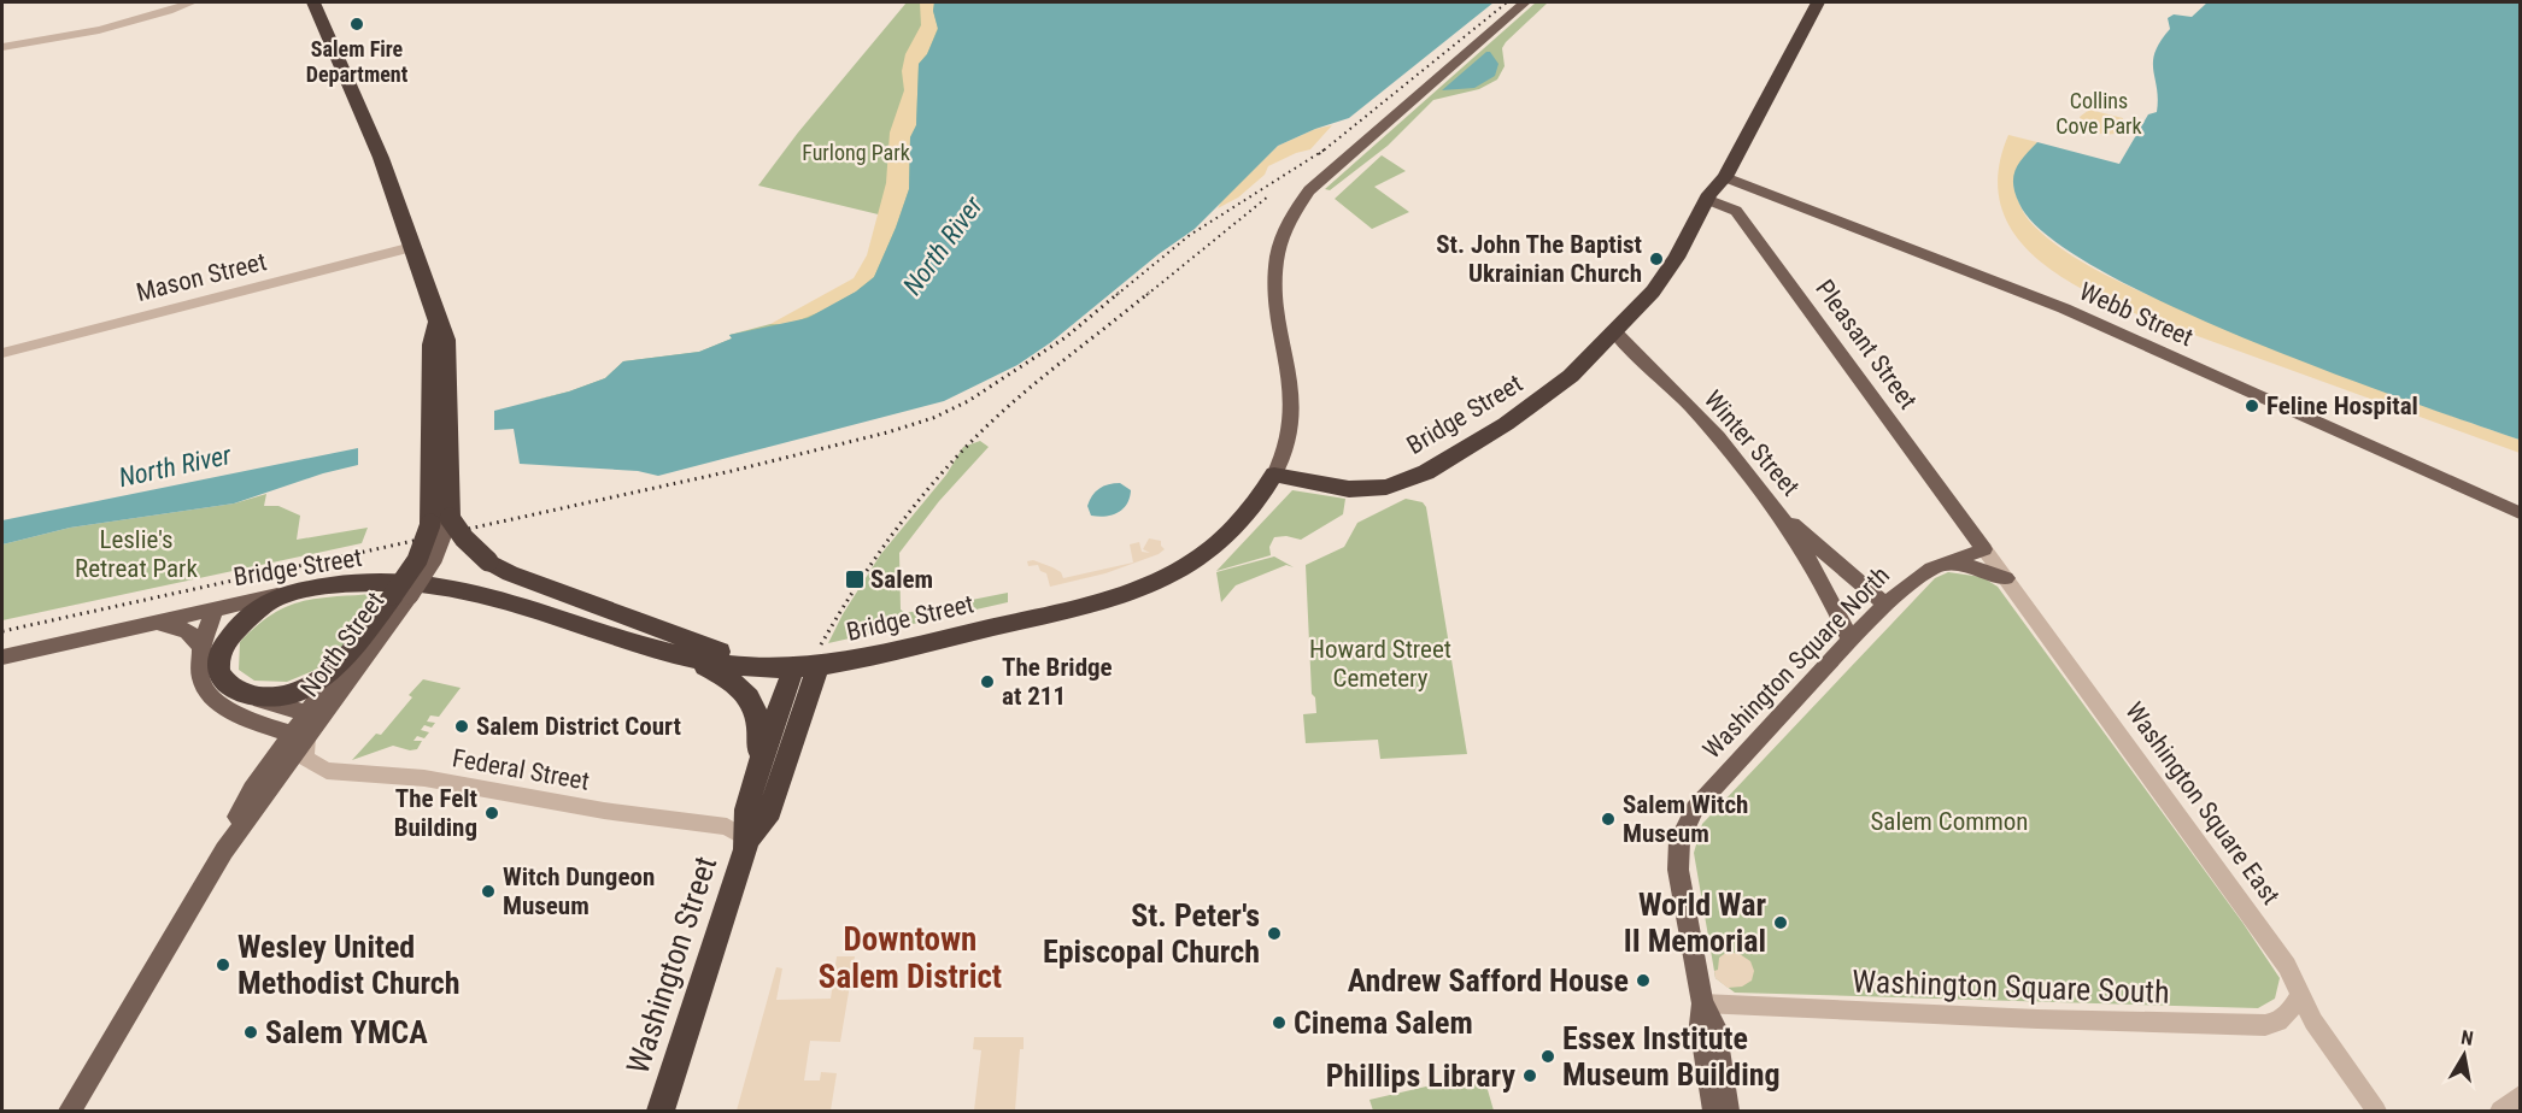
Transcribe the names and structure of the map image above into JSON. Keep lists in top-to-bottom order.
{
  "streets": {
    "highway": ["Bridge Street", "North Street", "Washington Street"],
    "main road": [
      "Webb Street",
      "Pleasant Street",
      "Winter Street",
      "Washington Square North"
    ],
    "street": [
      "Mason Street",
      "Federal Street",
      "Washington Square East",
      "Washington Square South"
    ]
  },
  "crossings": [
    ["Mason Street", "North Street"],
    ["Webb Street", "Bridge Street"],
    ["Pleasant Street", "Bridge Street"],
    ["Pleasant Street", "Washington Square North"],
    ["Pleasant Street", "Washington Square East"],
    ["Bridge Street", "Winter Street"],
    ["Bridge Street", "Washington Street"],
    ["Winter Street", "Washington Square North"],
    ["North Street", "Federal Street"],
    ["Washington Square North", "Washington Square East"],
    ["Washington Square North", "Washington Square South"],
    ["Federal Street", "Washington Street"],
    ["Washington Square East", "Washington Square South"]
  ],
  "districts": ["Downtown Salem District"],
  "water": ["North River"],
  "parks": [
    "Collins Cove Park",
    "Furlong Park",
    "Leslie's Retreat Park",
    "Howard Street Cemetery",
    "Salem Common"
  ],
  "places": {
    "other": [
      "Salem Fire Department",
      "St. John The Baptist Ukrainian Church",
      "Feline Hospital",
      "The Bridge at 211",
      "Salem District Court",
      "The Felt Building",
      "Salem Witch Museum",
      "Witch Dungeon Museum",
      "World War II Memorial",
      "St. Peter's Episcopal Church",
      "Wesley United Methodist Church",
      "Andrew Safford House",
      "Cinema Salem",
      "Salem YMCA",
      "Essex Institute Museum Building",
      "Phillips Library"
    ],
    "transit": ["Salem"]
  },
  "north": "top"
}
